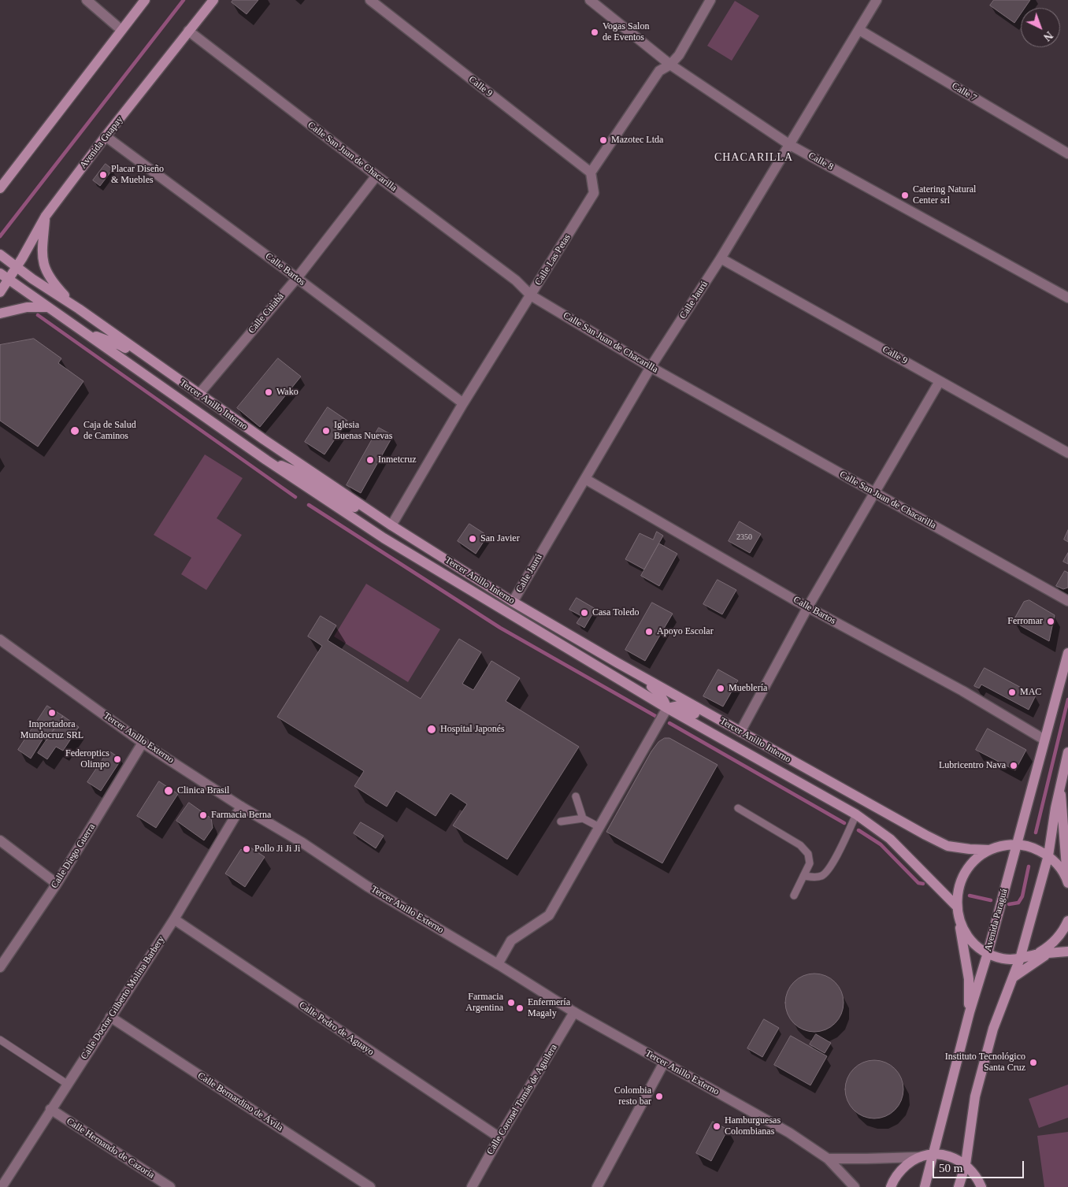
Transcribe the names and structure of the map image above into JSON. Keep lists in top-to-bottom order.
{
  "streets": {
    "main road": ["Avenida Guapay", "Tercer Anillo Interno", "Avenida Paraguá"],
    "street": [
      "Calle 9",
      "Calle 7",
      "Calle San Juan de Chacarilla",
      "Calle 8",
      "Calle Las Petas",
      "Calle Bartos",
      "Calle Jaurú",
      "Calle Cuiabá",
      "Tercer Anillo Externo",
      "Calle Diego Guerra",
      "Calle Doctor Gilberto Molina Barbery",
      "Calle Pedro de Aguayo",
      "Calle Coronel Tomás de Aguilera",
      "Calle Bernardino de Ávila",
      "Calle Hernando de Cazoria"
    ]
  },
  "crossings": [
    ["Calle 9", "Calle Las Petas"],
    ["Calle 9", "Calle Jaurú"],
    ["Calle 7", "Calle Jaurú"],
    ["Avenida Guapay", "Calle San Juan de Chacarilla"],
    ["Avenida Guapay", "Calle Bartos"],
    ["Avenida Guapay", "Tercer Anillo Interno"],
    ["Calle San Juan de Chacarilla", "Calle Las Petas"],
    ["Calle San Juan de Chacarilla", "Calle Jaurú"],
    ["Calle San Juan de Chacarilla", "Calle Cuiabá"],
    ["Calle 8", "Calle Jaurú"],
    ["Calle Las Petas", "Calle Bartos"],
    ["Calle Las Petas", "Tercer Anillo Interno"],
    ["Calle Bartos", "Calle Jaurú"],
    ["Calle Bartos", "Calle Cuiabá"],
    ["Calle Bartos", "Avenida Paraguá"],
    ["Calle Jaurú", "Tercer Anillo Interno"],
    ["Calle Cuiabá", "Tercer Anillo Interno"],
    ["Tercer Anillo Interno", "Avenida Paraguá"],
    ["Tercer Anillo Externo", "Calle Diego Guerra"],
    ["Tercer Anillo Externo", "Calle Doctor Gilberto Molina Barbery"],
    ["Tercer Anillo Externo", "Calle Coronel Tomás de Aguilera"],
    ["Calle Doctor Gilberto Molina Barbery", "Calle Pedro de Aguayo"],
    ["Calle Doctor Gilberto Molina Barbery", "Calle Bernardino de Ávila"],
    ["Calle Doctor Gilberto Molina Barbery", "Calle Hernando de Cazoria"],
    ["Calle Pedro de Aguayo", "Calle Coronel Tomás de Aguilera"]
  ],
  "districts": ["CHACARILLA"],
  "places": [
    "Vogas Salon de Eventos",
    "Mazotec Ltda",
    "Placar Diseño & Muebles",
    "Catering Natural Center srl",
    "Wako",
    "Caja de Salud de Caminos",
    "Iglesia Buenas Nuevas",
    "Inmetcruz",
    "San Javier",
    "Casa Toledo",
    "Ferromar",
    "Apoyo Escolar",
    "Mueblería",
    "MAC",
    "Importadora Mundocruz SRL",
    "Hospital Japonés",
    "Federoptics Olimpo",
    "Lubricentro Nava",
    "Clinica Brasil",
    "Farmacia Berna",
    "Pollo Ji Ji Ji",
    "Farmacia Argentina",
    "Enfermería Magaly",
    "Instituto Tecnológico Santa Cruz",
    "Colombia resto bar",
    "Hamburguesas Colombianas"
  ],
  "house_numbers": ["2350"],
  "scale_bar": "50 m",
  "north": "bottom right"
}
